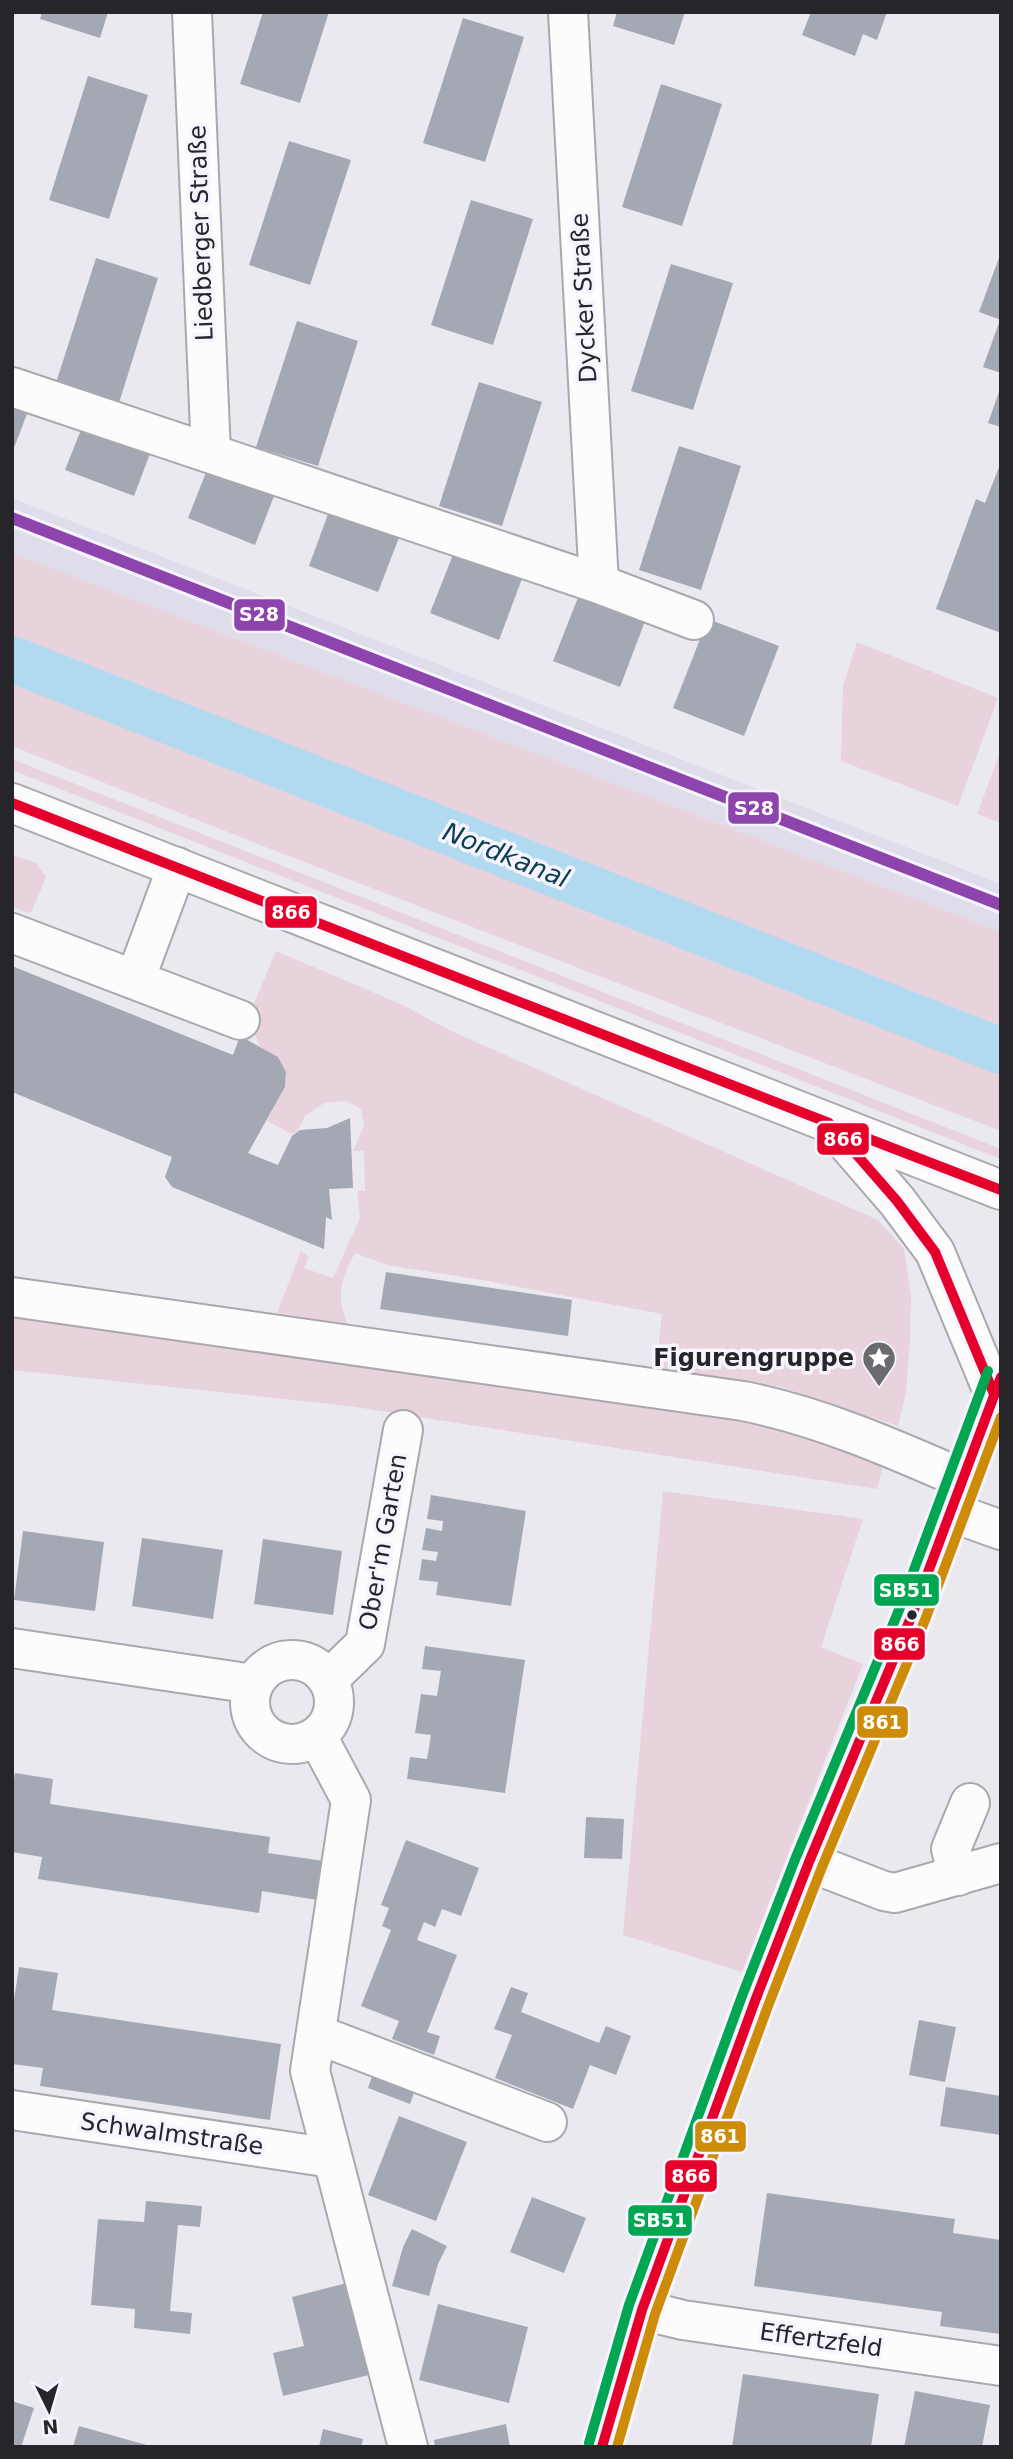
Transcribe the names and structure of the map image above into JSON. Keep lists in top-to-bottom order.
{
  "streets": {
    "street": [
      "Liedberger Straße",
      "Dycker Straße",
      "Ober'm Garten",
      "Schwalmstraße",
      "Effertzfeld"
    ]
  },
  "water": ["Nordkanal"],
  "places": {
    "place": ["Figurengruppe"]
  },
  "lines": [
    "transit line S28",
    "transit line 866",
    "transit line SB51",
    "transit line 861"
  ],
  "north": "bottom"
}
